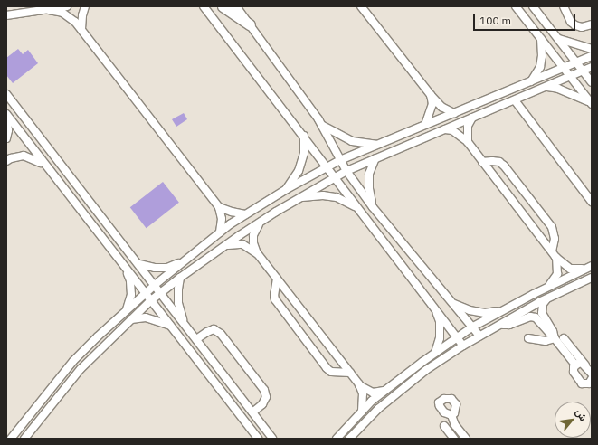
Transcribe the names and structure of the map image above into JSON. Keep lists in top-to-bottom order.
{
  "scale_bar": "100 m",
  "north": "top right"
}
